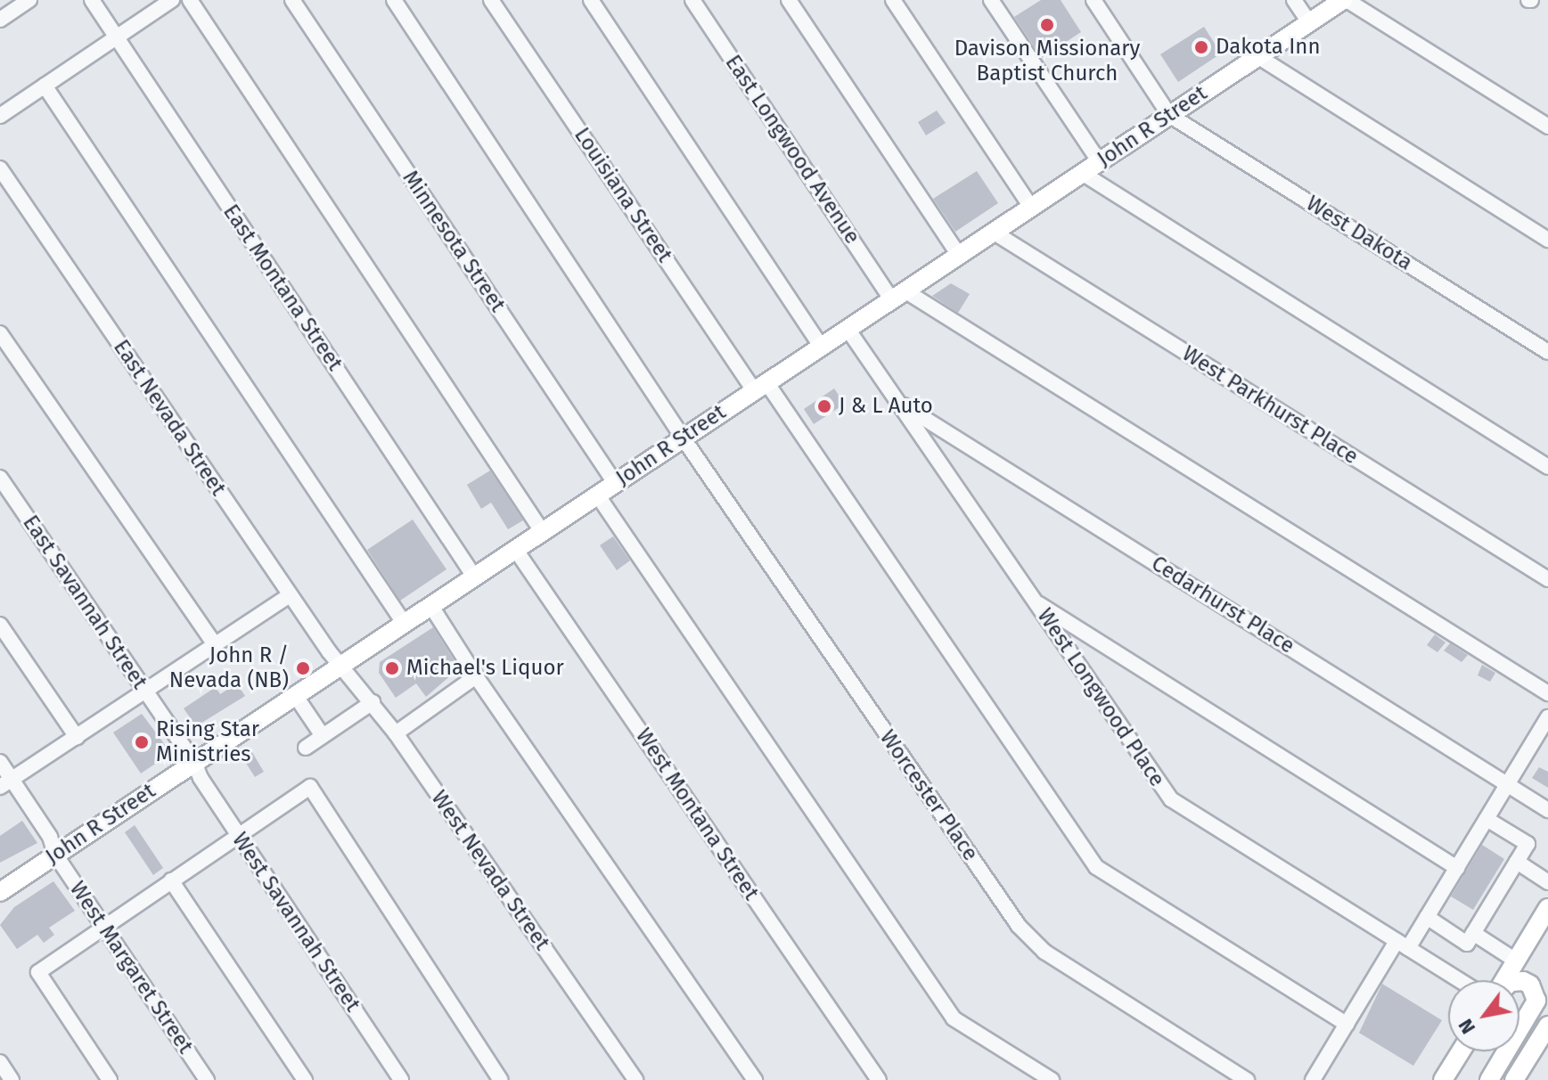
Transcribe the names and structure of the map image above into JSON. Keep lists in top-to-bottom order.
{
  "streets": {
    "main road": ["John R Street"],
    "street": [
      "East Longwood Avenue",
      "Louisiana Street",
      "West Dakota",
      "Minnesota Street",
      "East Montana Street",
      "West Parkhurst Place",
      "East Nevada Street",
      "East Savannah Street",
      "Cedarhurst Place",
      "West Longwood Place",
      "Worcester Place",
      "West Montana Street",
      "West Nevada Street",
      "West Savannah Street",
      "West Margaret Street"
    ]
  },
  "crossings": [
    ["John R Street", "East Longwood Avenue"],
    ["John R Street", "Louisiana Street"],
    ["John R Street", "West Dakota"],
    ["John R Street", "Minnesota Street"],
    ["John R Street", "East Montana Street"],
    ["John R Street", "West Parkhurst Place"],
    ["John R Street", "East Nevada Street"],
    ["John R Street", "East Savannah Street"],
    ["John R Street", "West Longwood Place"],
    ["John R Street", "Worcester Place"],
    ["John R Street", "West Montana Street"],
    ["John R Street", "West Nevada Street"],
    ["John R Street", "West Savannah Street"],
    ["John R Street", "West Margaret Street"],
    ["East Nevada Street", "West Nevada Street"],
    ["East Savannah Street", "West Savannah Street"],
    ["Cedarhurst Place", "West Longwood Place"]
  ],
  "places": [
    "Davison Missionary Baptist Church",
    "Dakota Inn",
    "J & L Auto",
    "John R / Nevada (NB)",
    "Michael's Liquor",
    "Rising Star Ministries"
  ],
  "north": "bottom left"
}
